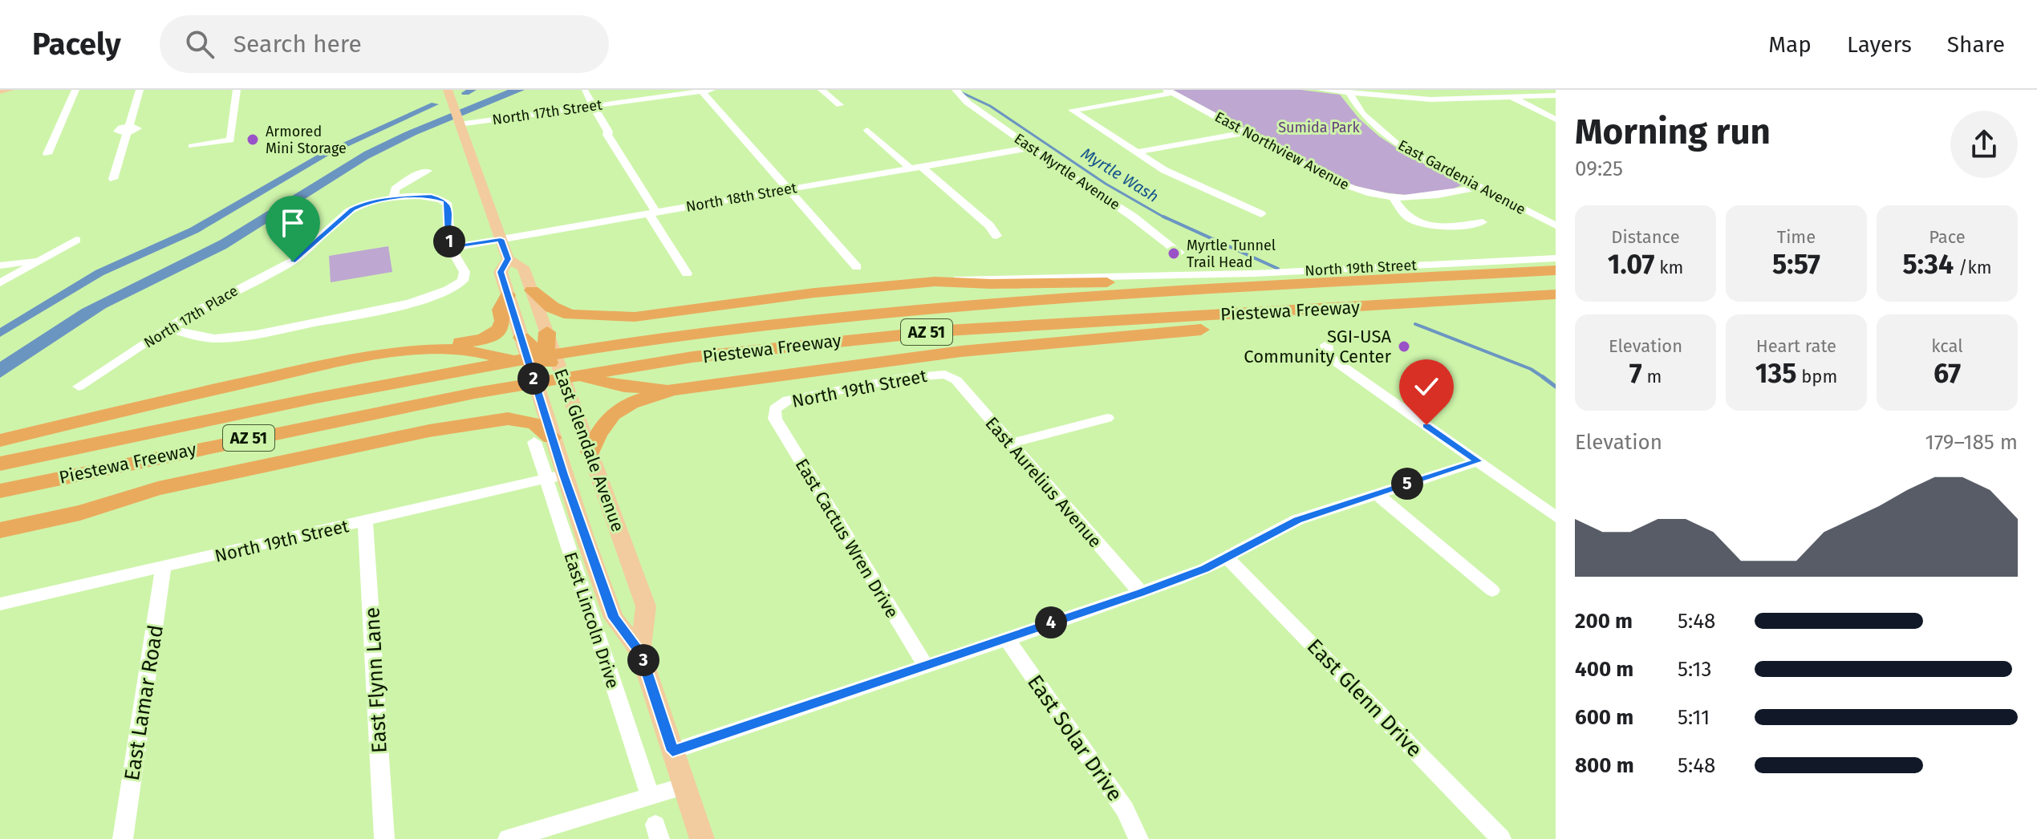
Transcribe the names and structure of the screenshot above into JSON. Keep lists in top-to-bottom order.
{
  "streets": {
    "highway": ["Piestewa Freeway", "AZ 51"],
    "main road": ["East Glendale Avenue"],
    "street": [
      "North 17th Street",
      "East Northview Avenue",
      "East Myrtle Avenue",
      "East Gardenia Avenue",
      "North 18th Street",
      "North 19th Street",
      "North 17th Place",
      "East Aurelius Avenue",
      "East Cactus Wren Drive",
      "East Lincoln Drive",
      "East Flynn Lane",
      "East Glenn Drive",
      "East Lamar Road",
      "East Solar Drive"
    ]
  },
  "crossings": [
    ["East Northview Avenue", "East Gardenia Avenue"],
    ["East Myrtle Avenue", "North 18th Street"],
    ["North 19th Street", "East Glendale Avenue"],
    ["North 19th Street", "East Aurelius Avenue"],
    ["North 19th Street", "East Cactus Wren Drive"],
    ["North 19th Street", "East Lincoln Drive"],
    ["North 19th Street", "East Flynn Lane"],
    ["North 19th Street", "East Lamar Road"],
    ["East Glendale Avenue", "East Lincoln Drive"]
  ],
  "water": ["Myrtle Wash"],
  "parks": ["Sumida Park"],
  "places": ["Armored Mini Storage", "Myrtle Tunnel Trail Head", "SGI-USA Community Center"],
  "page": {
    "header": "Pacely",
    "search": "Search here",
    "nav": ["Map", "Layers", "Share"],
    "heading": ["Morning run", "09:25"],
    "stats": [
      ["Distance", "1.07 km"],
      ["Time", "5:57"],
      ["Pace", "5:34 /km"],
      ["Elevation", "7 m"],
      ["Heart rate", "135 bpm"],
      ["kcal", "67"]
    ],
    "pins": [
      "1",
      "2",
      "5",
      "4",
      "3"
    ],
    "chart": ["Elevation", "179–185 m"],
    "list": [
      {
        "name": "200 m",
        "note": "5:48"
      },
      {
        "name": "400 m",
        "note": "5:13"
      },
      {
        "name": "600 m",
        "note": "5:11"
      },
      {
        "name": "800 m",
        "note": "5:48"
      }
    ]
  }
}
